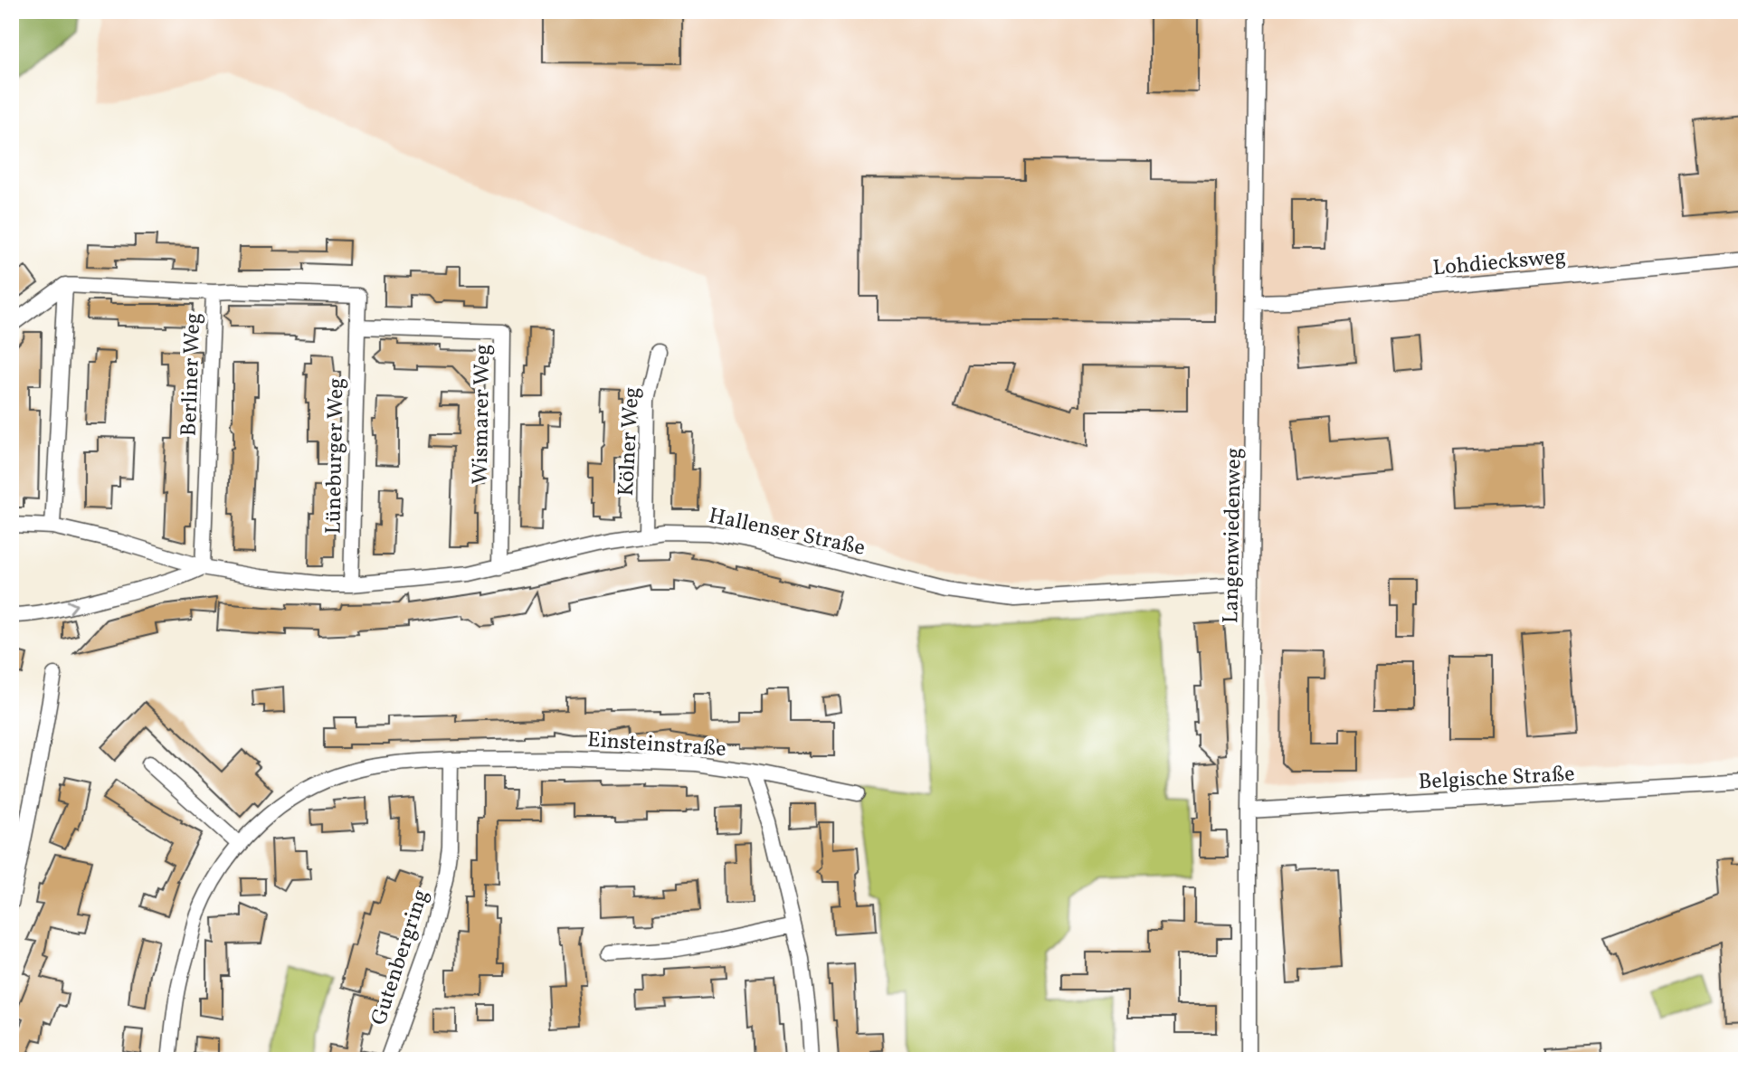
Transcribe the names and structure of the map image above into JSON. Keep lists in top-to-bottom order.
{
  "streets": {
    "street": [
      "Lohdiecksweg",
      "Berliner Weg",
      "Wismarer Weg",
      "Kölner Weg",
      "Lüneburger Weg",
      "Hallenser Straße",
      "Langenwiedenweg",
      "Einsteinstraße",
      "Belgische Straße",
      "Gutenbergring"
    ]
  },
  "crossings": [
    ["Lohdiecksweg", "Langenwiedenweg"],
    ["Berliner Weg", "Lüneburger Weg"],
    ["Berliner Weg", "Hallenser Straße"],
    ["Wismarer Weg", "Lüneburger Weg"],
    ["Wismarer Weg", "Hallenser Straße"],
    ["Kölner Weg", "Hallenser Straße"],
    ["Lüneburger Weg", "Hallenser Straße"],
    ["Hallenser Straße", "Langenwiedenweg"],
    ["Langenwiedenweg", "Belgische Straße"],
    ["Einsteinstraße", "Gutenbergring"]
  ]
}
